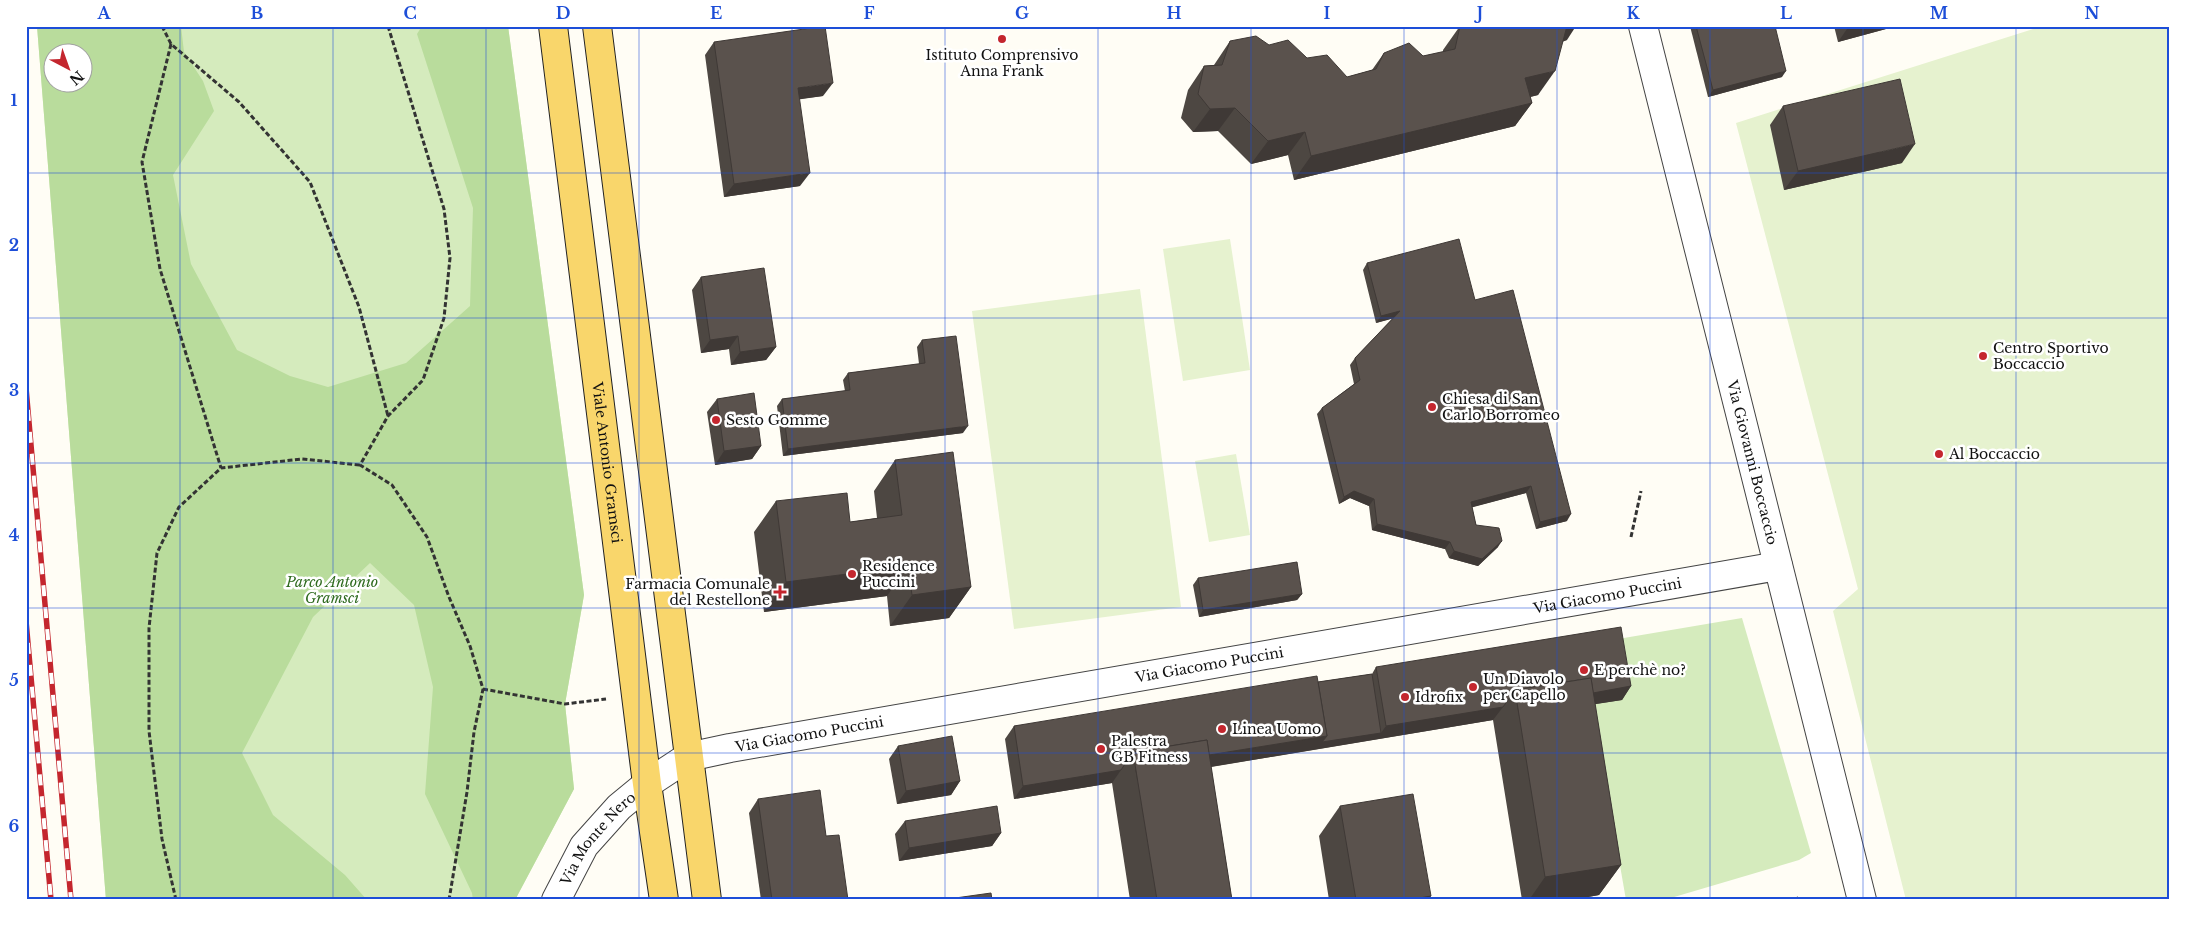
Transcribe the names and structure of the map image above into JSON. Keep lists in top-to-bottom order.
{
  "streets": {
    "main road": ["Viale Antonio Gramsci"],
    "street": ["Via Giovanni Boccaccio", "Via Giacomo Puccini", "Via Monte Nero"]
  },
  "crossings": [
    ["Viale Antonio Gramsci", "Via Giacomo Puccini"],
    ["Viale Antonio Gramsci", "Via Monte Nero"],
    ["Via Giovanni Boccaccio", "Via Giacomo Puccini"],
    ["Via Giacomo Puccini", "Via Monte Nero"]
  ],
  "parks": ["Parco Antonio Gramsci"],
  "places": {
    "other": [
      "Istituto Comprensivo Anna Frank",
      "Centro Sportivo Boccaccio",
      "Chiesa di San Carlo Borromeo",
      "Sesto Gomme",
      "Al Boccaccio",
      "Residence Puccini",
      "E perchè no?",
      "Un Diavolo per Capello",
      "Idrofix",
      "Linea Uomo",
      "Palestra GB Fitness"
    ],
    "health": ["Farmacia Comunale del Restellone"]
  },
  "north": "bottom right",
  "grid": {
    "columns": [
      "A",
      "B",
      "C",
      "D",
      "E",
      "F",
      "G",
      "H",
      "I",
      "J",
      "K",
      "L",
      "M",
      "N"
    ],
    "rows": [
      "1",
      "2",
      "3",
      "4",
      "5",
      "6"
    ]
  }
}
